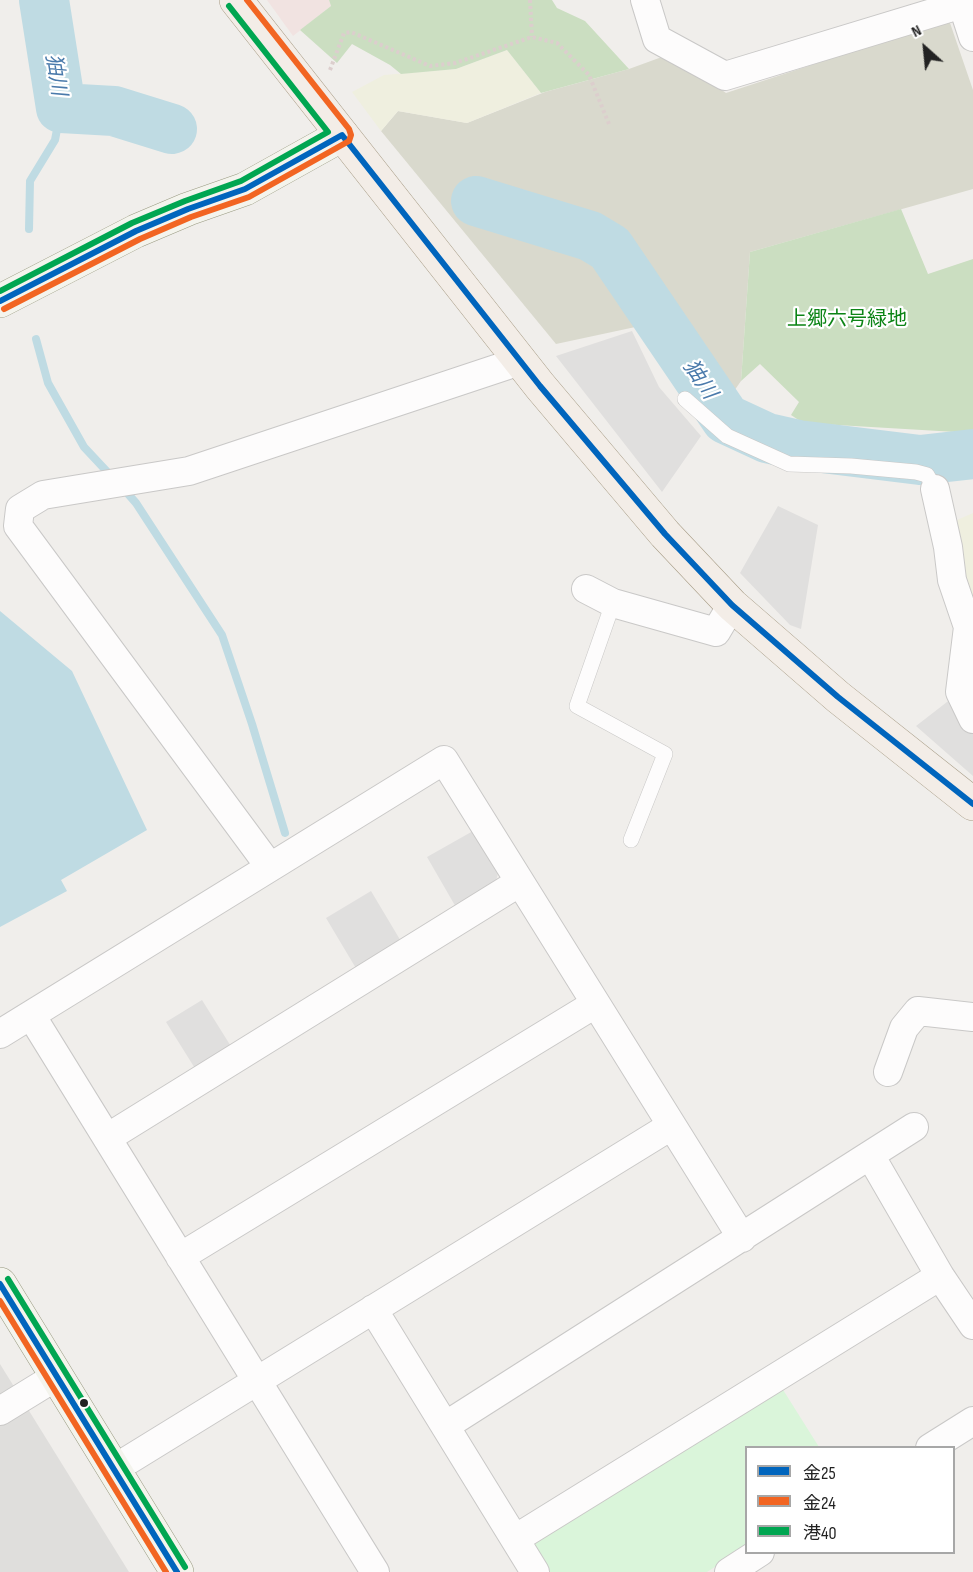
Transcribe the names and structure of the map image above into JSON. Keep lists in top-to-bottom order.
{
  "water": ["㹨川"],
  "parks": ["上郷六号緑地"],
  "lines": ["transit line 金24", "transit line 港40", "transit line 金25"],
  "legend": ["金25", "金24", "港40"],
  "north": "top left"
}
